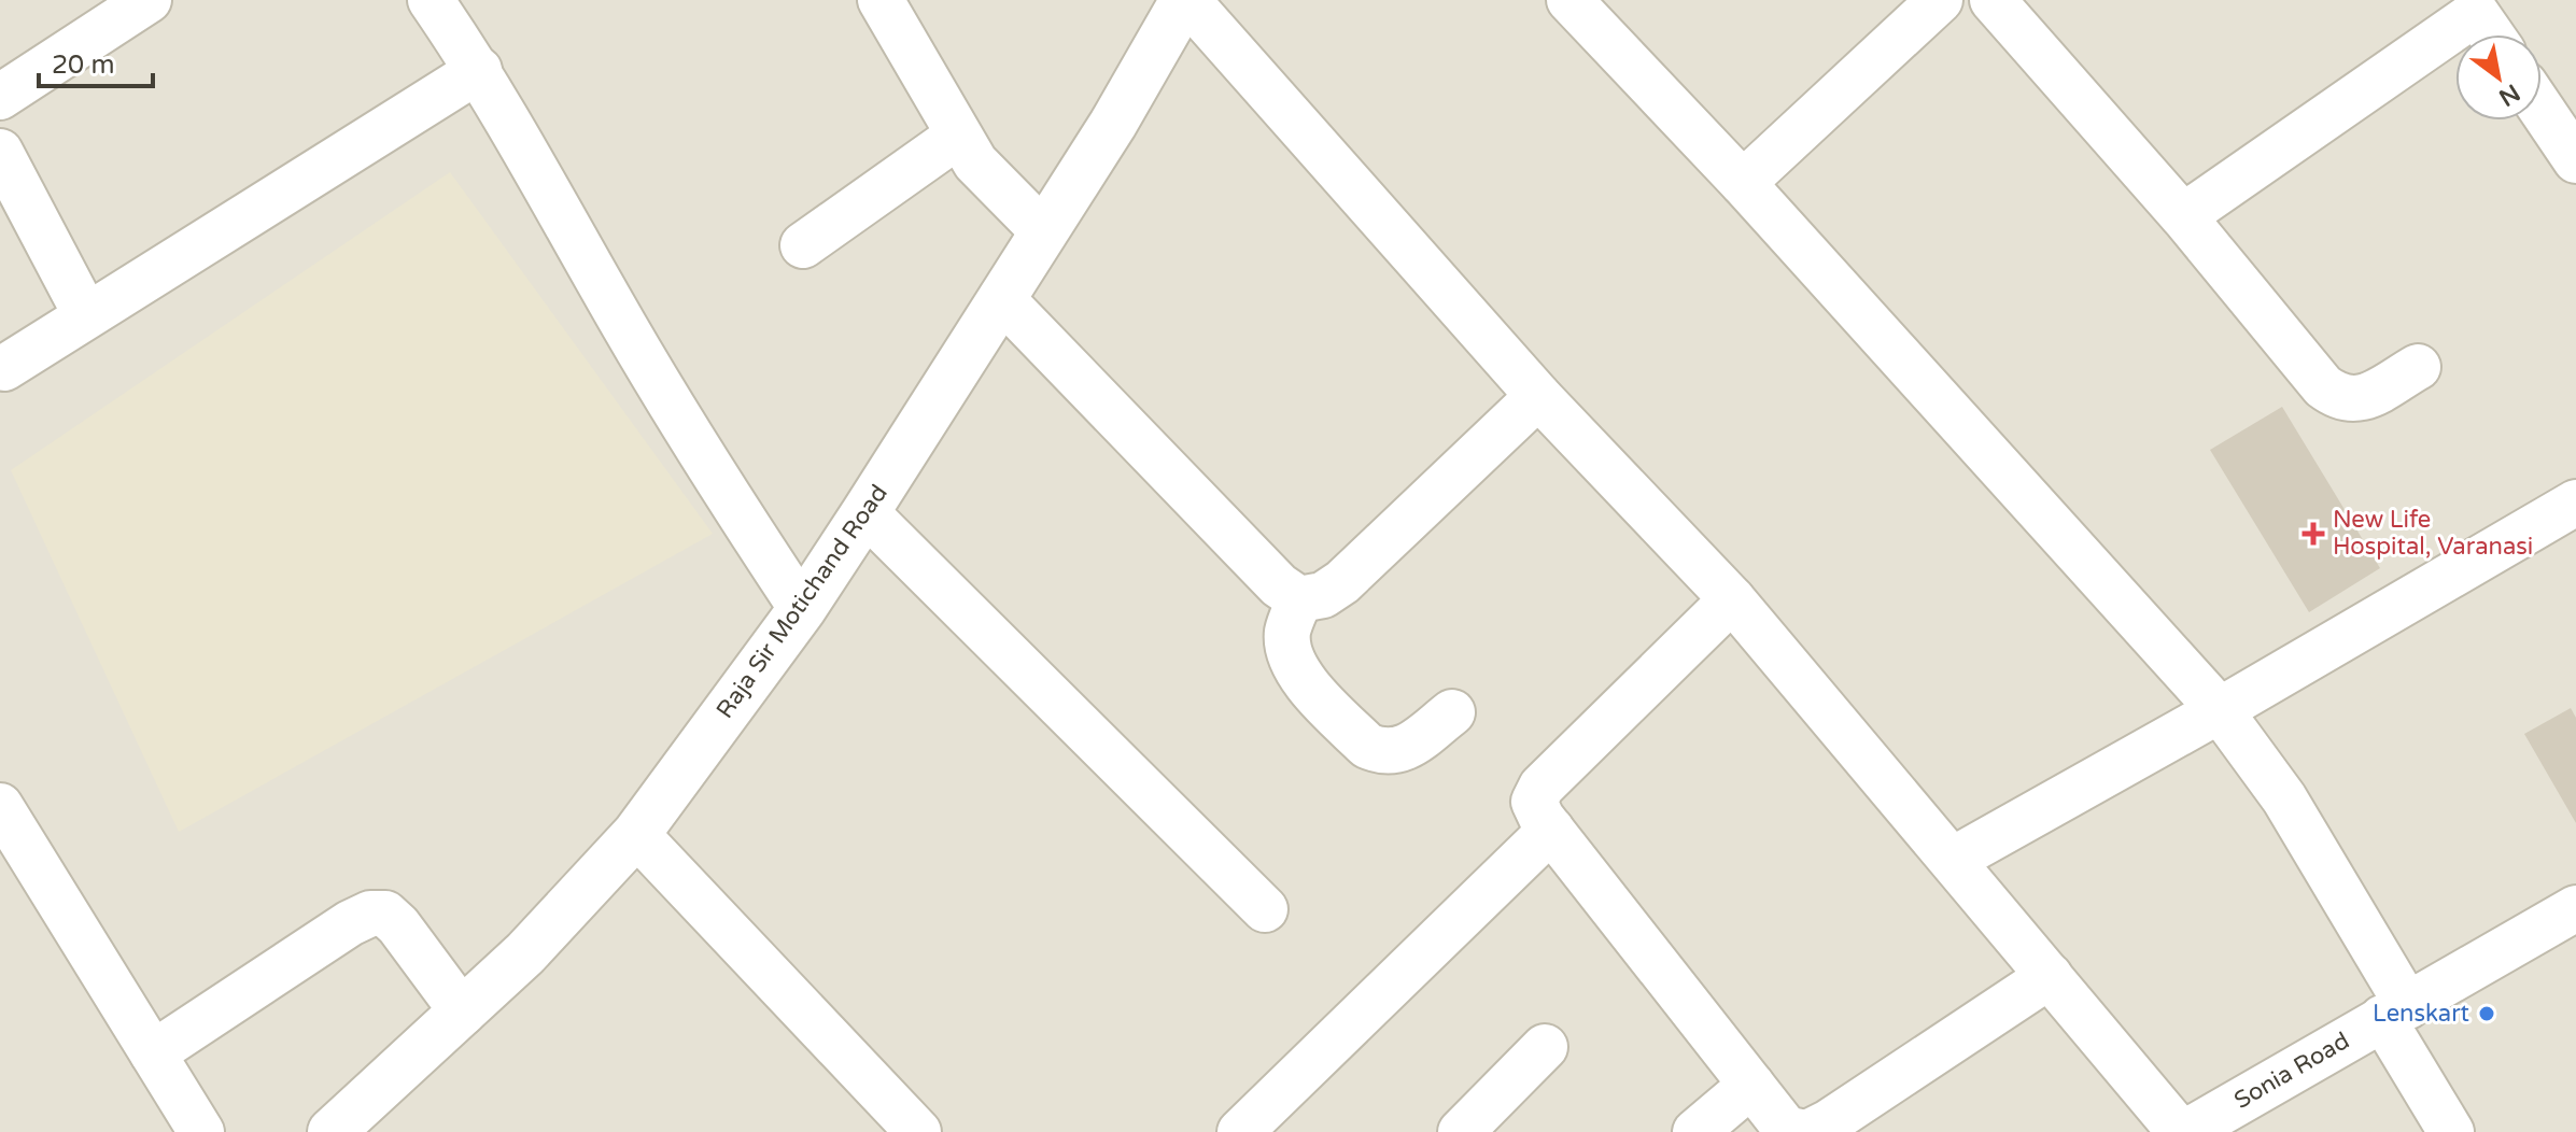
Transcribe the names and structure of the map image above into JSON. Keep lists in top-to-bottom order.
{
  "streets": {
    "street": ["Raja Sir Motichand Road", "Sonia Road"]
  },
  "places": {
    "health": ["New Life Hospital, Varanasi"],
    "other": ["Lenskart"]
  },
  "scale_bar": "20 m",
  "north": "bottom right"
}
